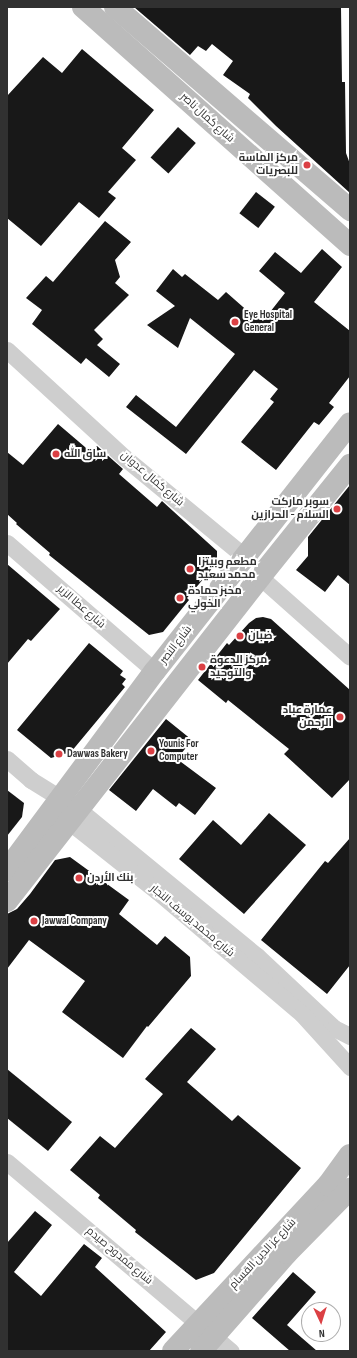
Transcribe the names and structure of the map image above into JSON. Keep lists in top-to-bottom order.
{
  "streets": {
    "main road": ["شارع كمال ناصر", "شارع النصر", "شارع عز الدين القسام"],
    "street": [
      "شارع كمال عدوان",
      "شارع عطا الزير",
      "شارع محمد يوسف النجار",
      "شارع ممدوح صيدم"
    ]
  },
  "crossings": [
    ["شارع كمال عدوان", "شارع النصر"],
    ["شارع عطا الزير", "شارع النصر"],
    ["شارع النصر", "شارع محمد يوسف النجار"],
    ["شارع عز الدين القسام", "شارع ممدوح صيدم"]
  ],
  "places": [
    "مركز الماسة للبصريات",
    "Eye Hospital General",
    "ساق الله",
    "سوبر ماركت السلام - الحرازين",
    "مطعم وبيتزا محمد سعيد",
    "مخبز حمادة الخولي",
    "ضبان",
    "مركز الدعوة والتوحيد",
    "عمارة عباد الرحمن",
    "Younis For Computer",
    "Dawwas Bakery",
    "بنك الأردن",
    "Jawwal Company"
  ],
  "north": "bottom"
}
